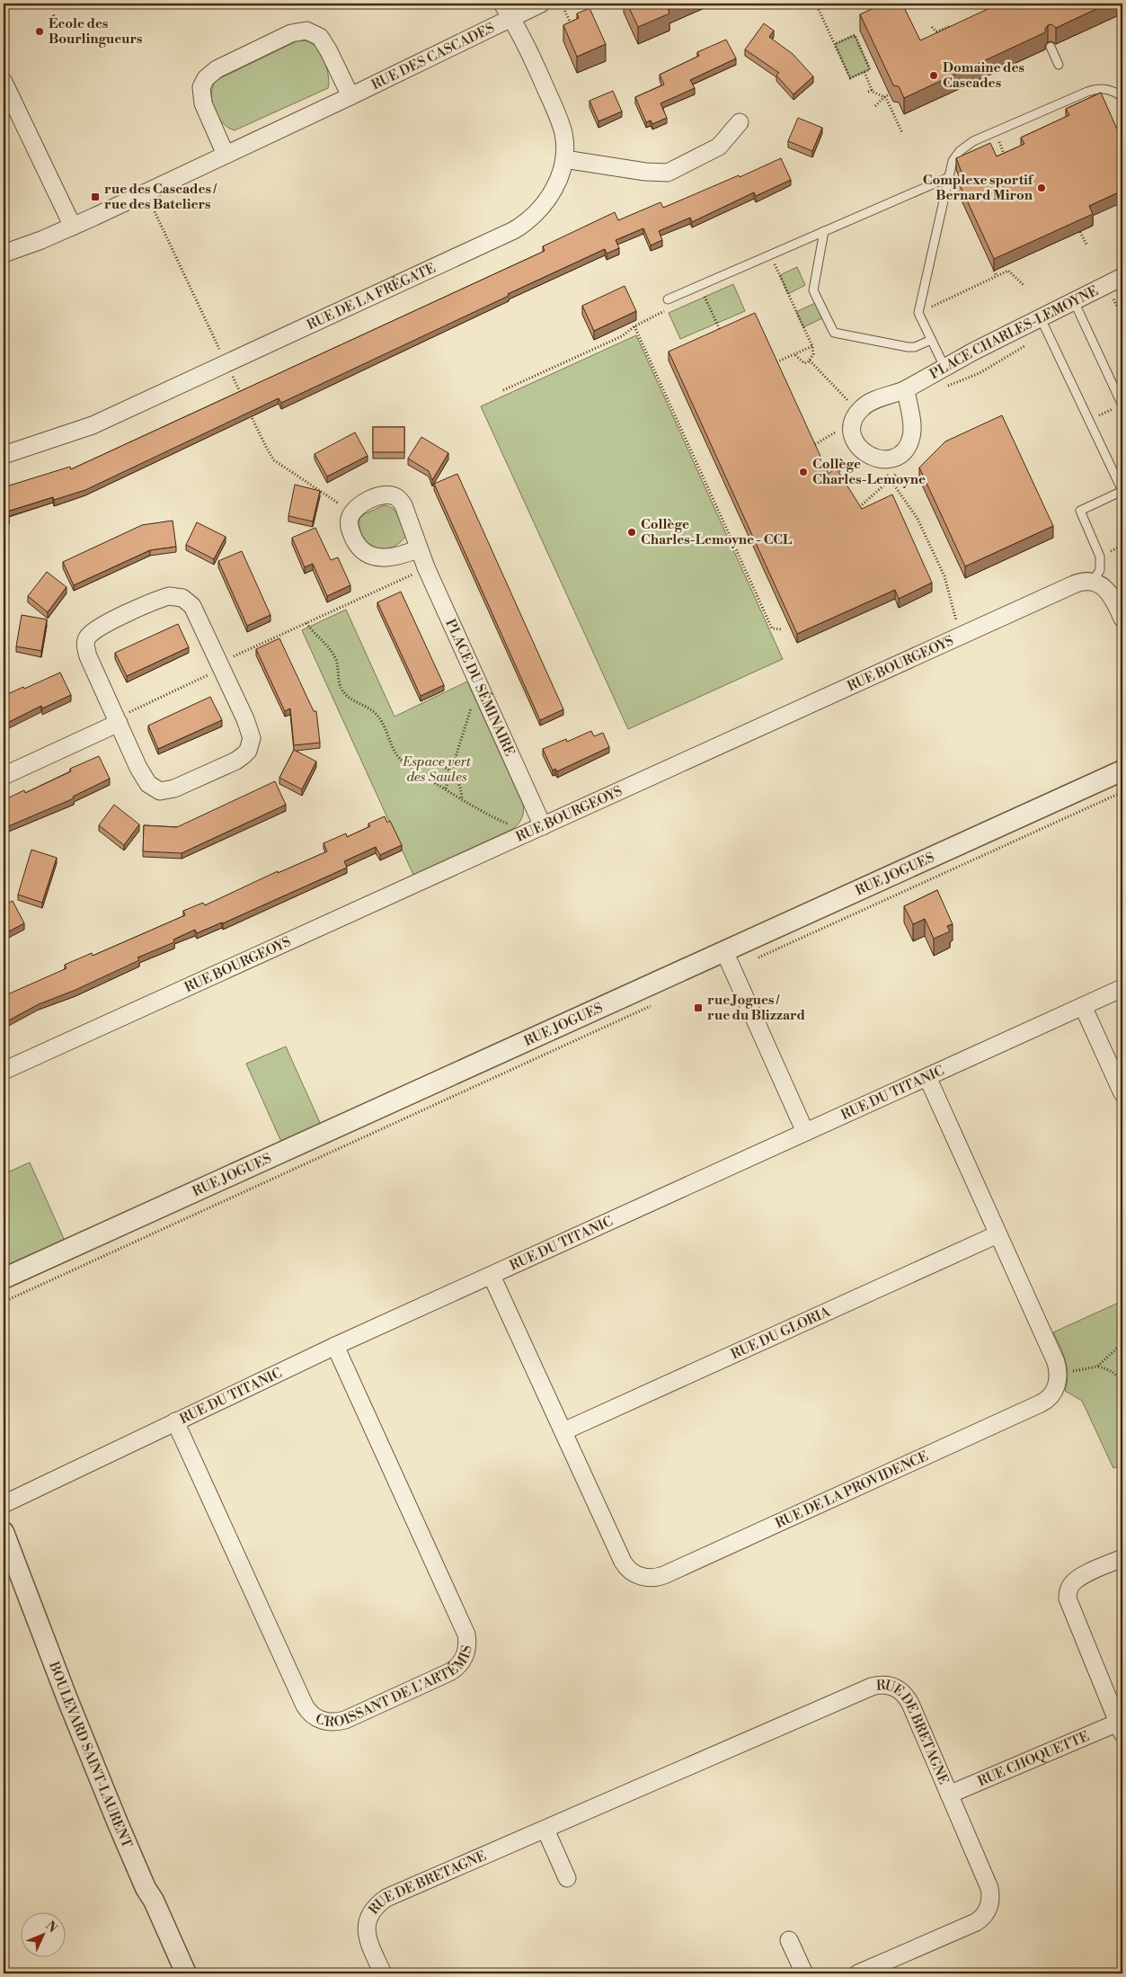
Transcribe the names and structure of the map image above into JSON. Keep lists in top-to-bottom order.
{
  "streets": {
    "street": [
      "RUE DES CASCADES",
      "RUE DE LA FRÉGATE",
      "PLACE CHARLES-LEMOYNE",
      "RUE BOURGEOYS",
      "PLACE DU SÉMINAIRE",
      "RUE JOGUES",
      "RUE DU TITANIC",
      "RUE DU GLORIA",
      "RUE DE LA PROVIDENCE",
      "CROISSANT DE L'ARTÉMIS",
      "RUE DE BRETAGNE",
      "BOULEVARD SAINT-LAURENT",
      "RUE CHOQUETTE"
    ]
  },
  "crossings": [
    ["RUE DES CASCADES", "RUE DE LA FRÉGATE"],
    ["RUE BOURGEOYS", "PLACE DU SÉMINAIRE"],
    ["RUE DU TITANIC", "RUE DE LA PROVIDENCE"],
    ["RUE DU TITANIC", "CROISSANT DE L'ARTÉMIS"],
    ["RUE DU GLORIA", "RUE DE LA PROVIDENCE"],
    ["RUE DE BRETAGNE", "RUE CHOQUETTE"]
  ],
  "parks": ["Espace vert des Saules"],
  "places": {
    "other": [
      "École des Bourlingueurs",
      "Domaine des Cascades",
      "Complexe sportif Bernard Miron",
      "Collège Charles-Lemoyne",
      "Collège Charles-Lemoyne - CCL"
    ],
    "transit": ["rue des Cascades / rue des Bateliers", "rue Jogues / rue du Blizzard"]
  },
  "north": "top right"
}
